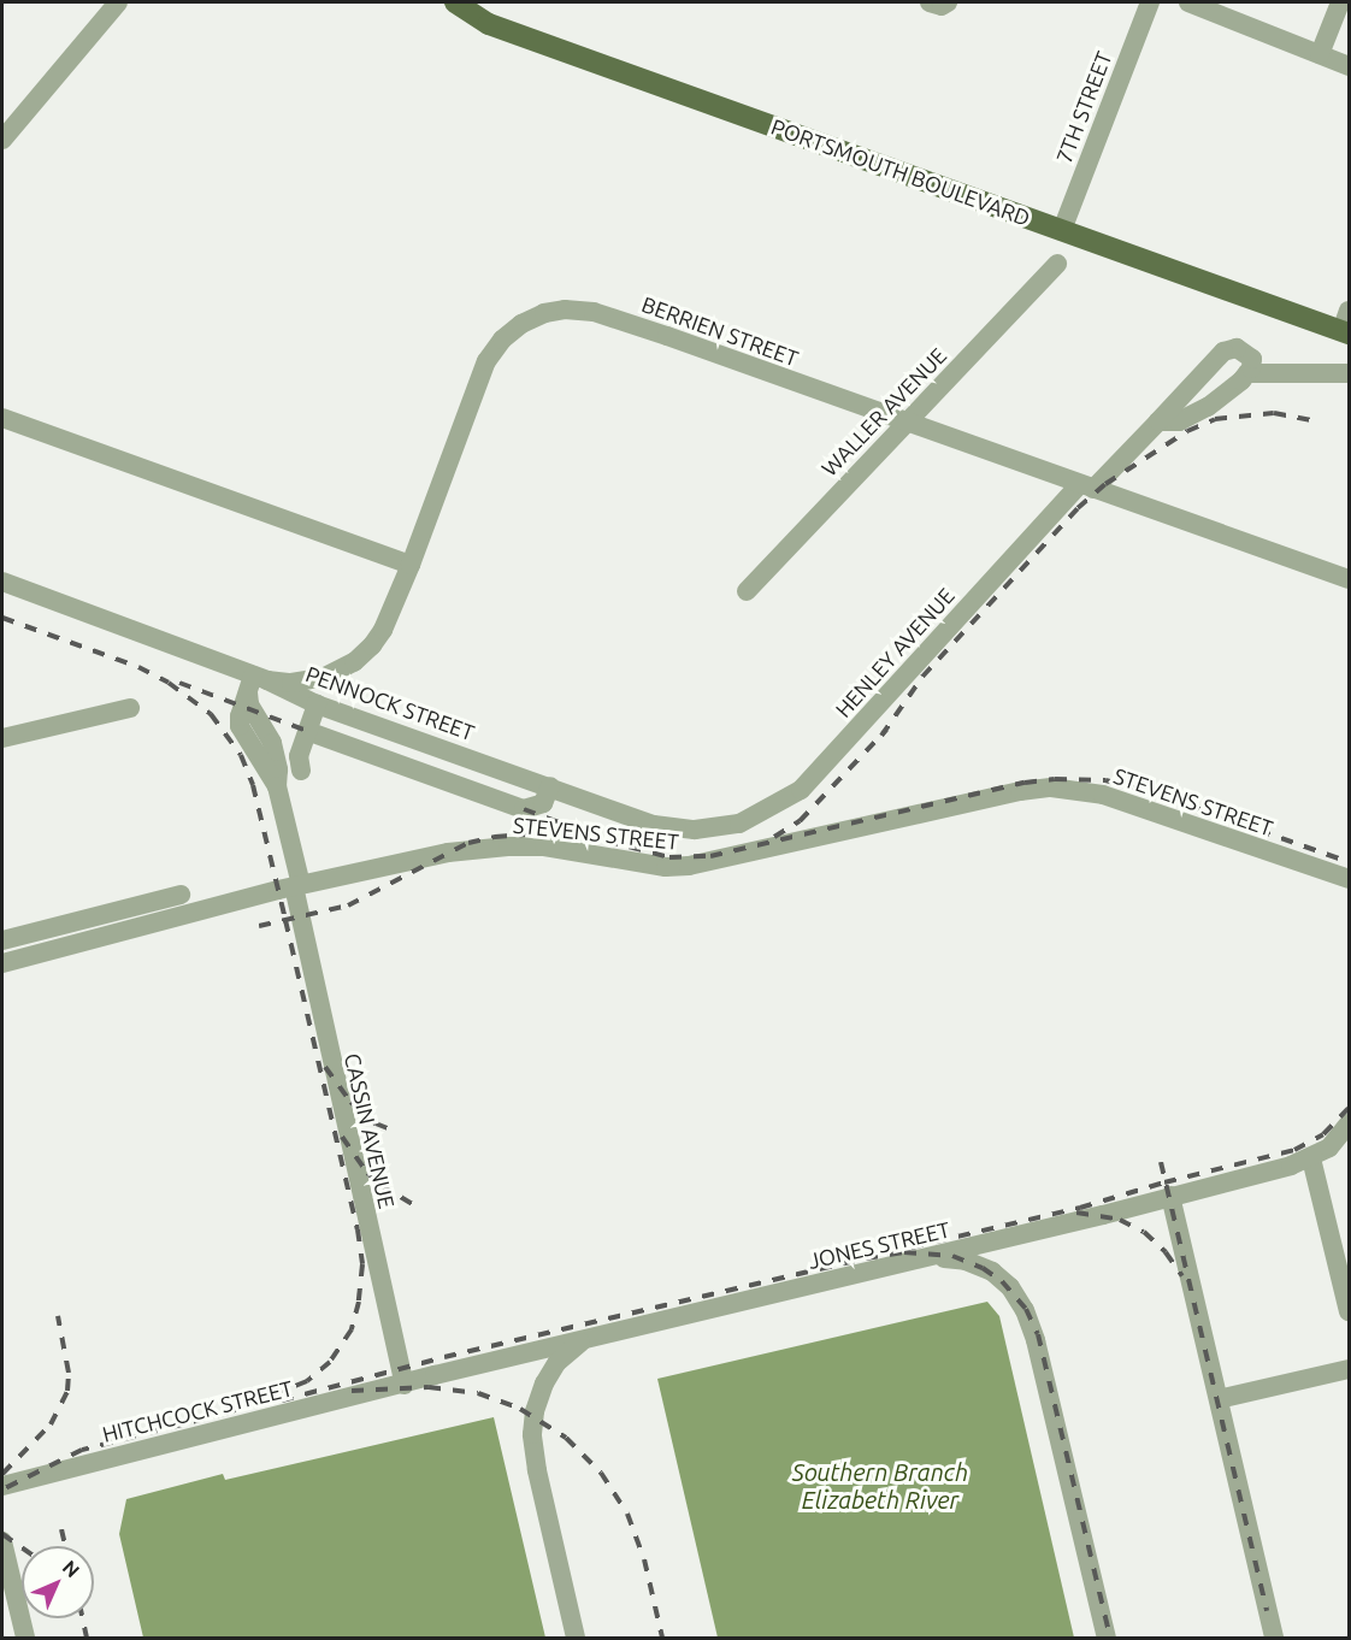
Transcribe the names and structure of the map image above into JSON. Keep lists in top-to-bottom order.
{
  "streets": {
    "main road": ["PORTSMOUTH BOULEVARD"],
    "street": [
      "7TH STREET",
      "BERRIEN STREET",
      "WALLER AVENUE",
      "HENLEY AVENUE",
      "PENNOCK STREET",
      "STEVENS STREET",
      "CASSIN AVENUE",
      "JONES STREET",
      "HITCHCOCK STREET"
    ]
  },
  "crossings": [
    ["7TH STREET", "PORTSMOUTH BOULEVARD"],
    ["BERRIEN STREET", "WALLER AVENUE"],
    ["BERRIEN STREET", "HENLEY AVENUE"],
    ["BERRIEN STREET", "PENNOCK STREET"],
    ["BERRIEN STREET", "CASSIN AVENUE"],
    ["HENLEY AVENUE", "PENNOCK STREET"],
    ["PENNOCK STREET", "CASSIN AVENUE"],
    ["STEVENS STREET", "CASSIN AVENUE"],
    ["CASSIN AVENUE", "JONES STREET"],
    ["CASSIN AVENUE", "HITCHCOCK STREET"],
    ["JONES STREET", "HITCHCOCK STREET"]
  ],
  "water": ["Southern Branch Elizabeth River"],
  "north": "top right"
}
